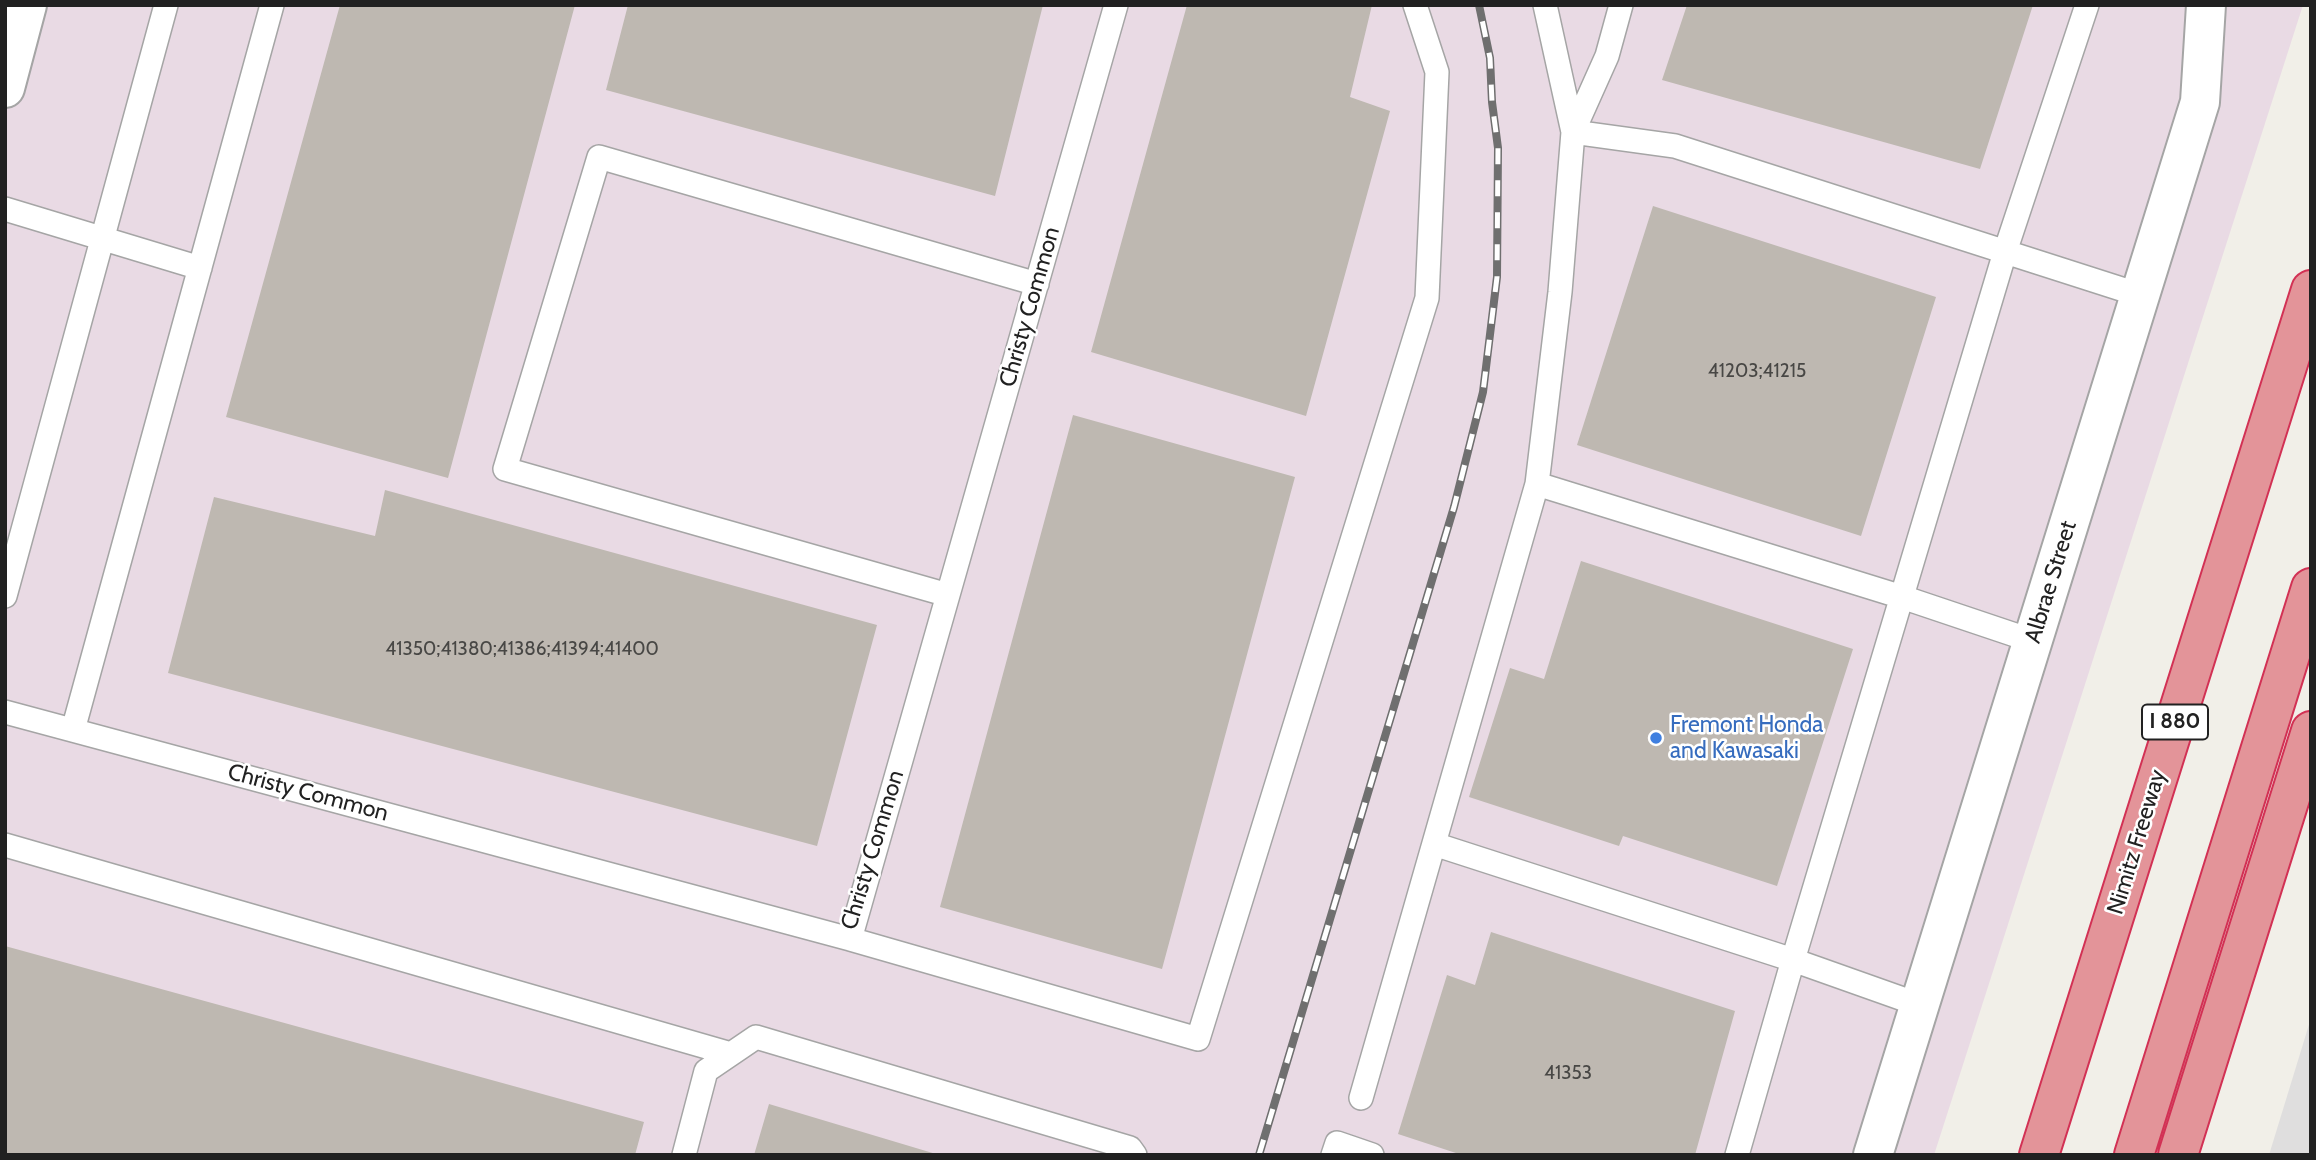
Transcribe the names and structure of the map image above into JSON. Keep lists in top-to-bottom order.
{
  "streets": {
    "highway": ["I 880", "Nimitz Freeway"],
    "street": ["Albrae Street"],
    "lane": ["Christy Common"]
  },
  "places": ["Fremont Honda and Kawasaki"],
  "house_numbers": ["41203;41215", "41350;41380;41386;41394;41400", "41353"]
}
